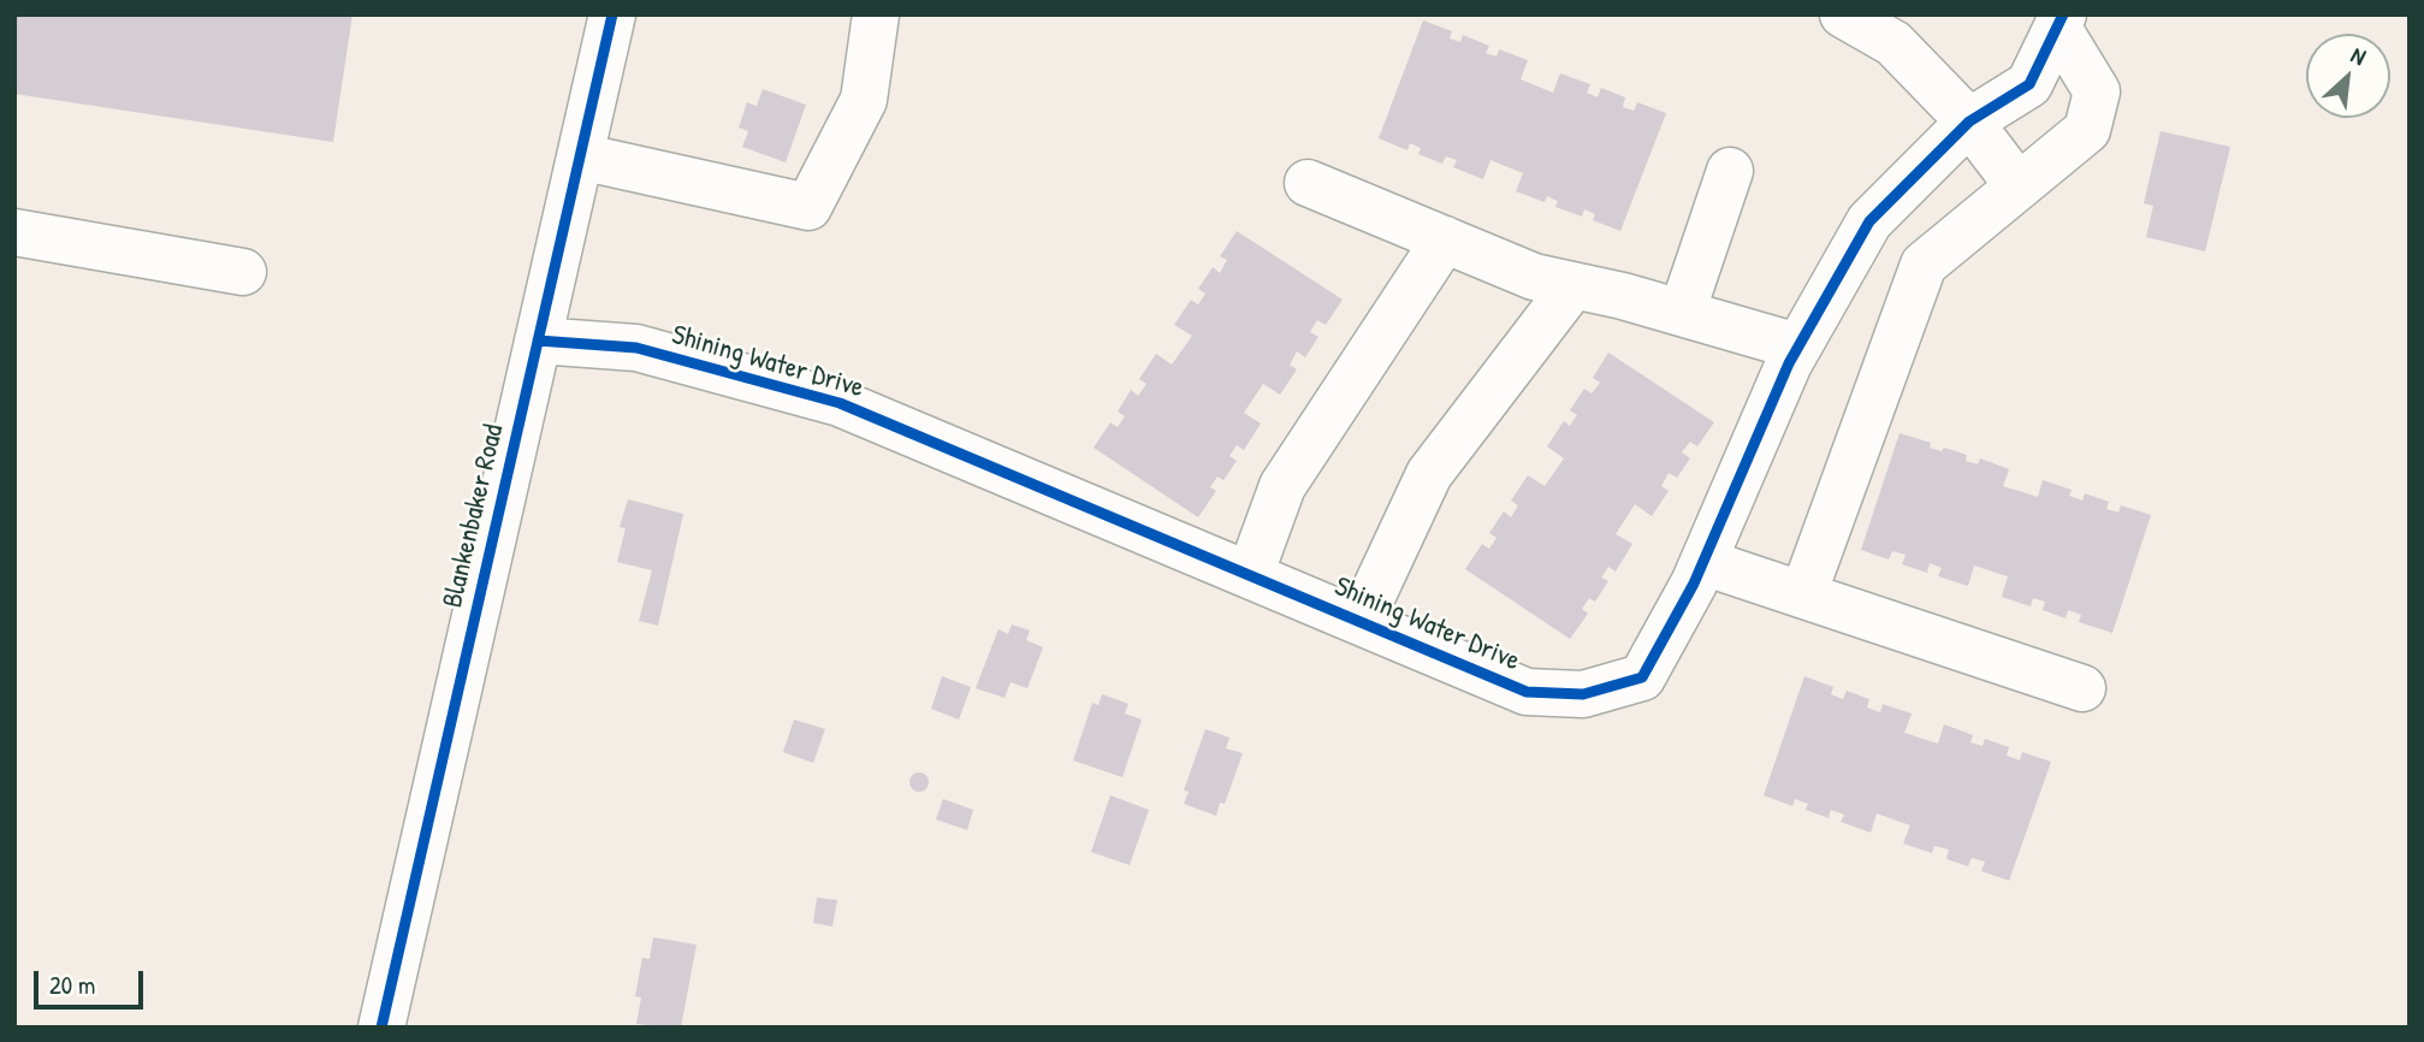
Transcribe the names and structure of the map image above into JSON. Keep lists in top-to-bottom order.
{
  "streets": {
    "street": ["Shining Water Drive", "Blankenbaker Road"]
  },
  "crossings": [
    ["Shining Water Drive", "Blankenbaker Road"]
  ],
  "scale_bar": "20 m",
  "north": "top right"
}
